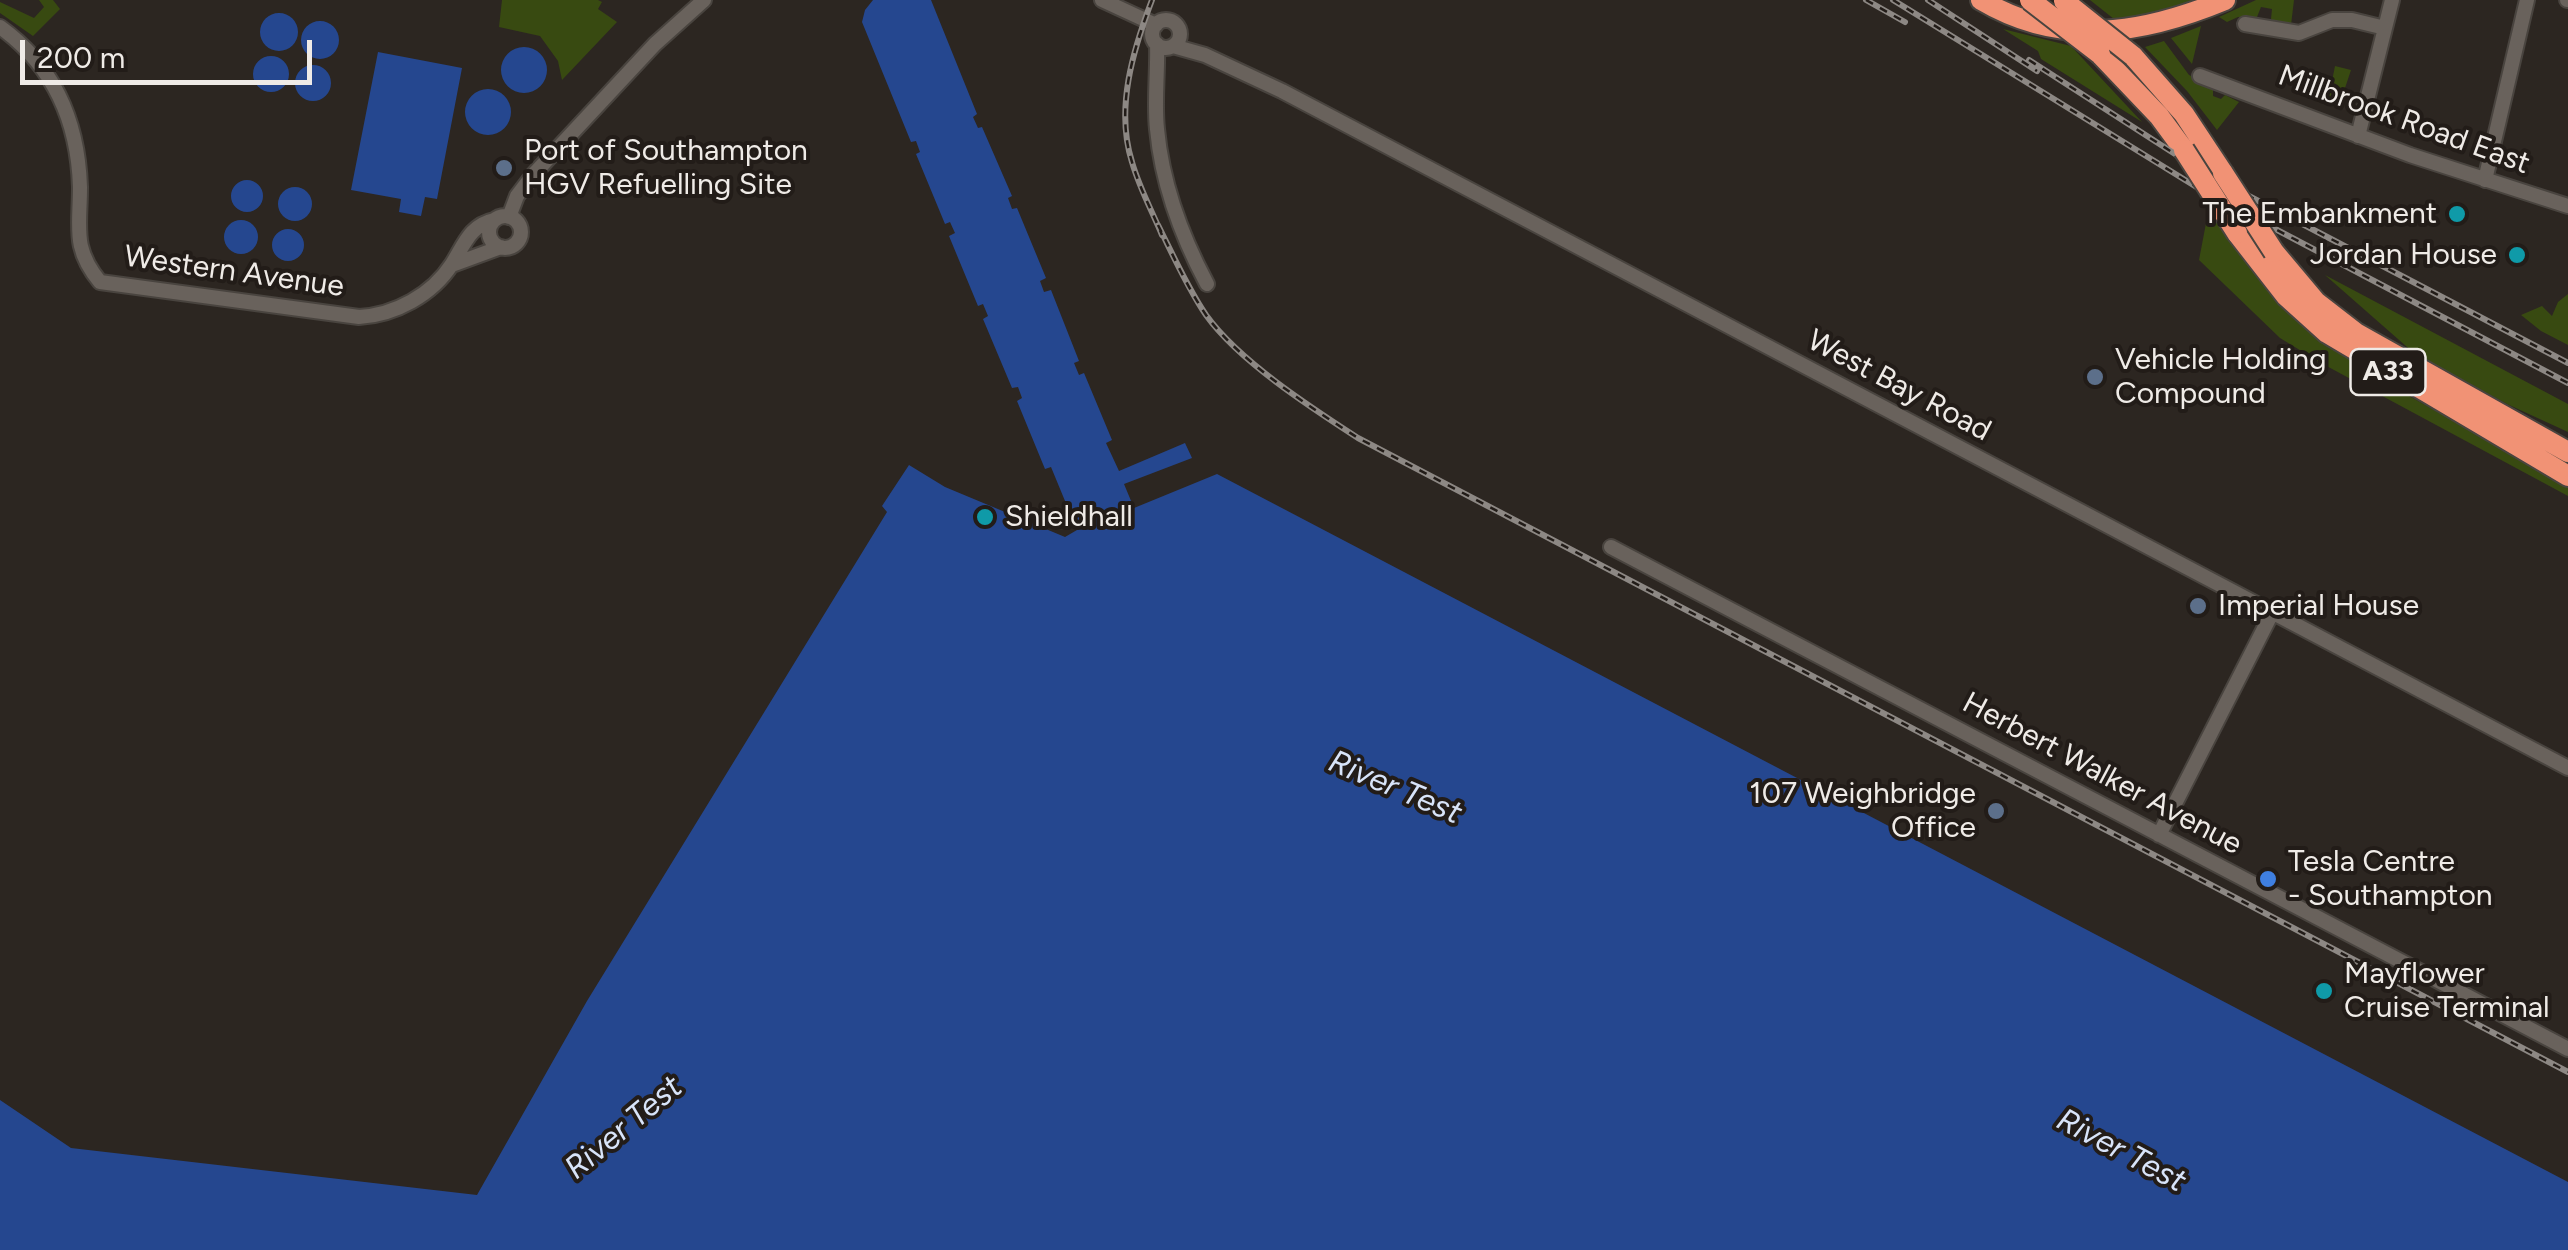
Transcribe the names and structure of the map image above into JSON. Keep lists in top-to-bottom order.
{
  "streets": {
    "highway": ["A33"],
    "street": [
      "Millbrook Road East",
      "Western Avenue",
      "West Bay Road",
      "Herbert Walker Avenue"
    ]
  },
  "water": ["River Test"],
  "places": [
    "Port of Southampton HGV Refuelling Site",
    "The Embankment",
    "Jordan House",
    "Vehicle Holding Compound",
    "Shieldhall",
    "Imperial House",
    "107 Weighbridge Office",
    "Tesla Centre - Southampton",
    "Mayflower Cruise Terminal"
  ],
  "scale_bar": "200 m"
}
